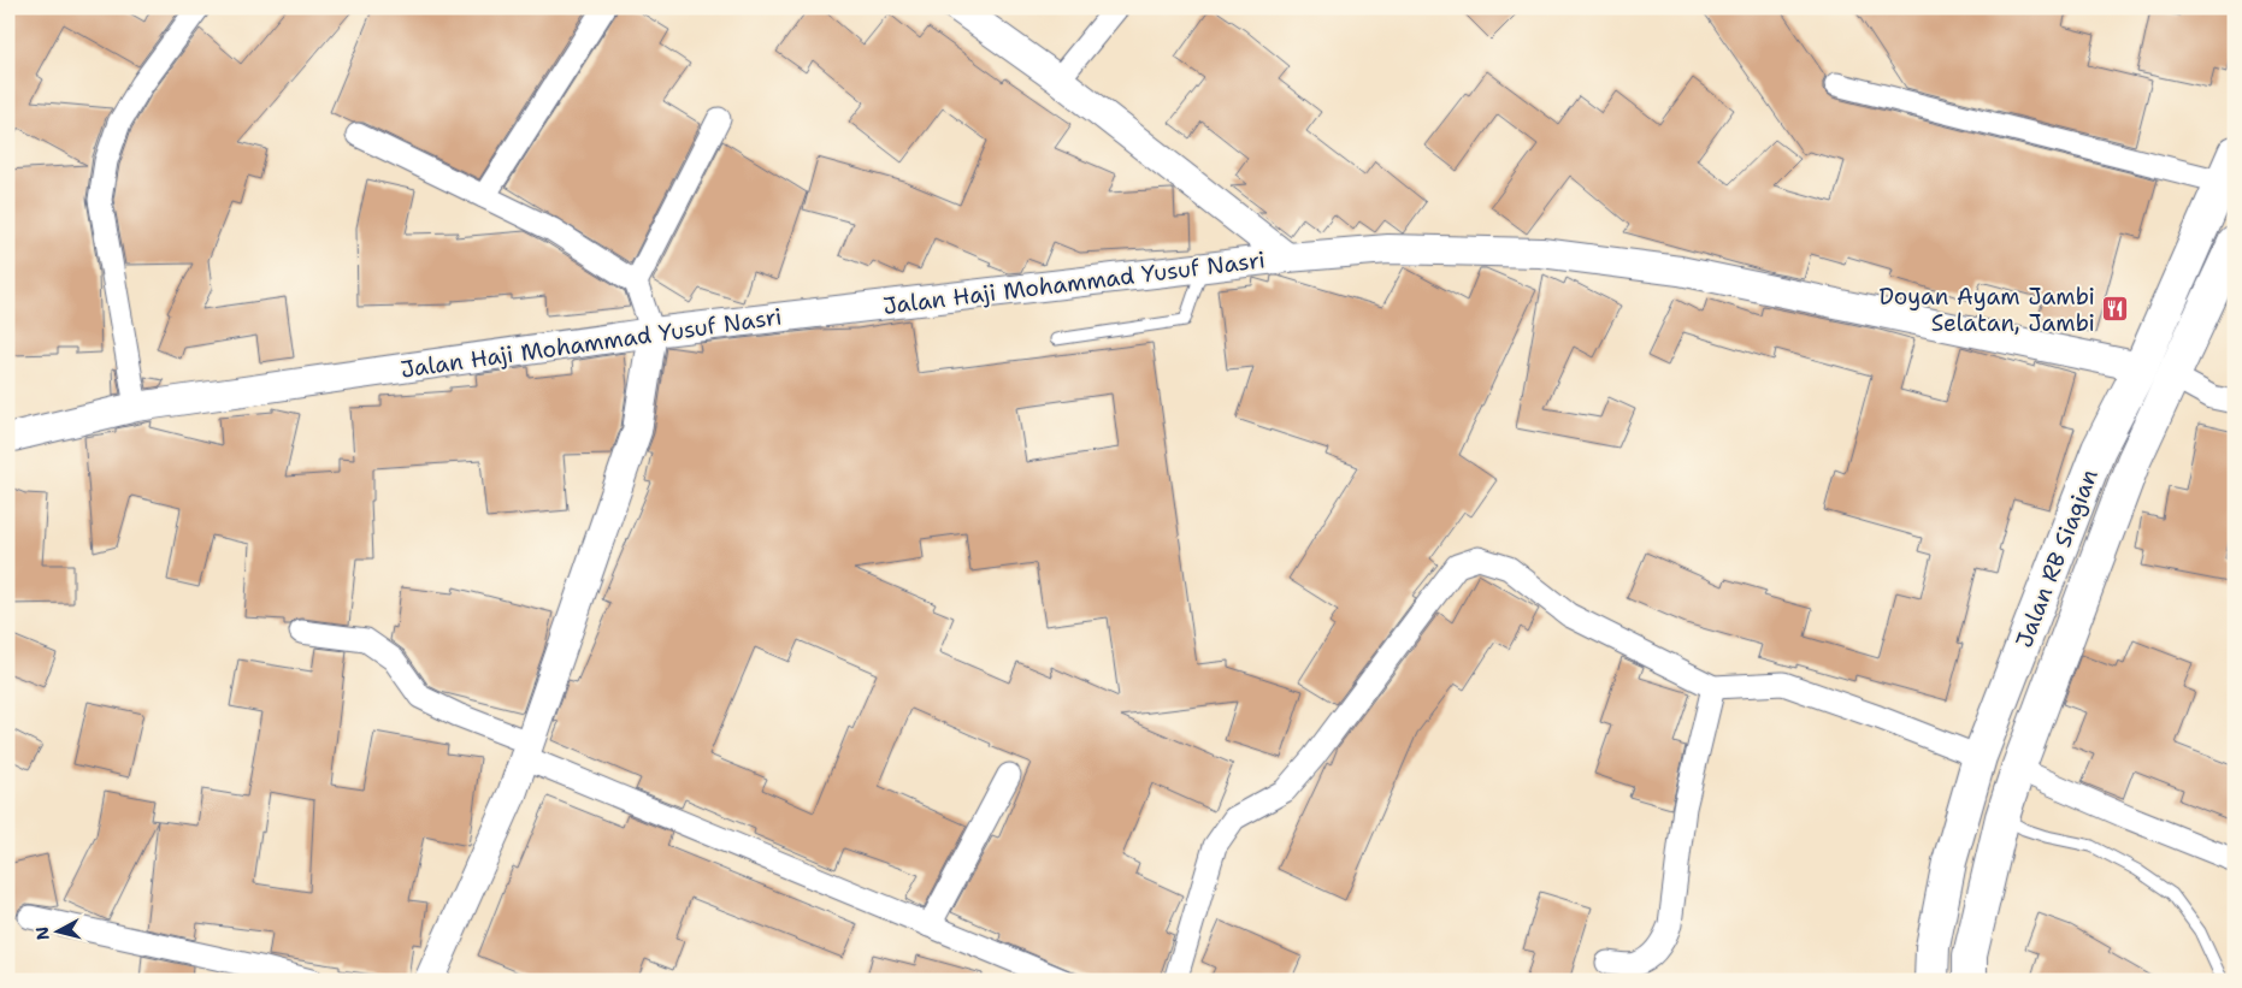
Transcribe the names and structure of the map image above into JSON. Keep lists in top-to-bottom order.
{
  "streets": {
    "highway": ["Jalan RB Siagian"],
    "street": ["Jalan Haji Mohammad Yusuf Nasri"]
  },
  "crossings": [
    ["Jalan Haji Mohammad Yusuf Nasri", "Jalan RB Siagian"]
  ],
  "places": {
    "restaurant": ["Doyan Ayam Jambi Selatan, Jambi"]
  },
  "north": "left"
}
